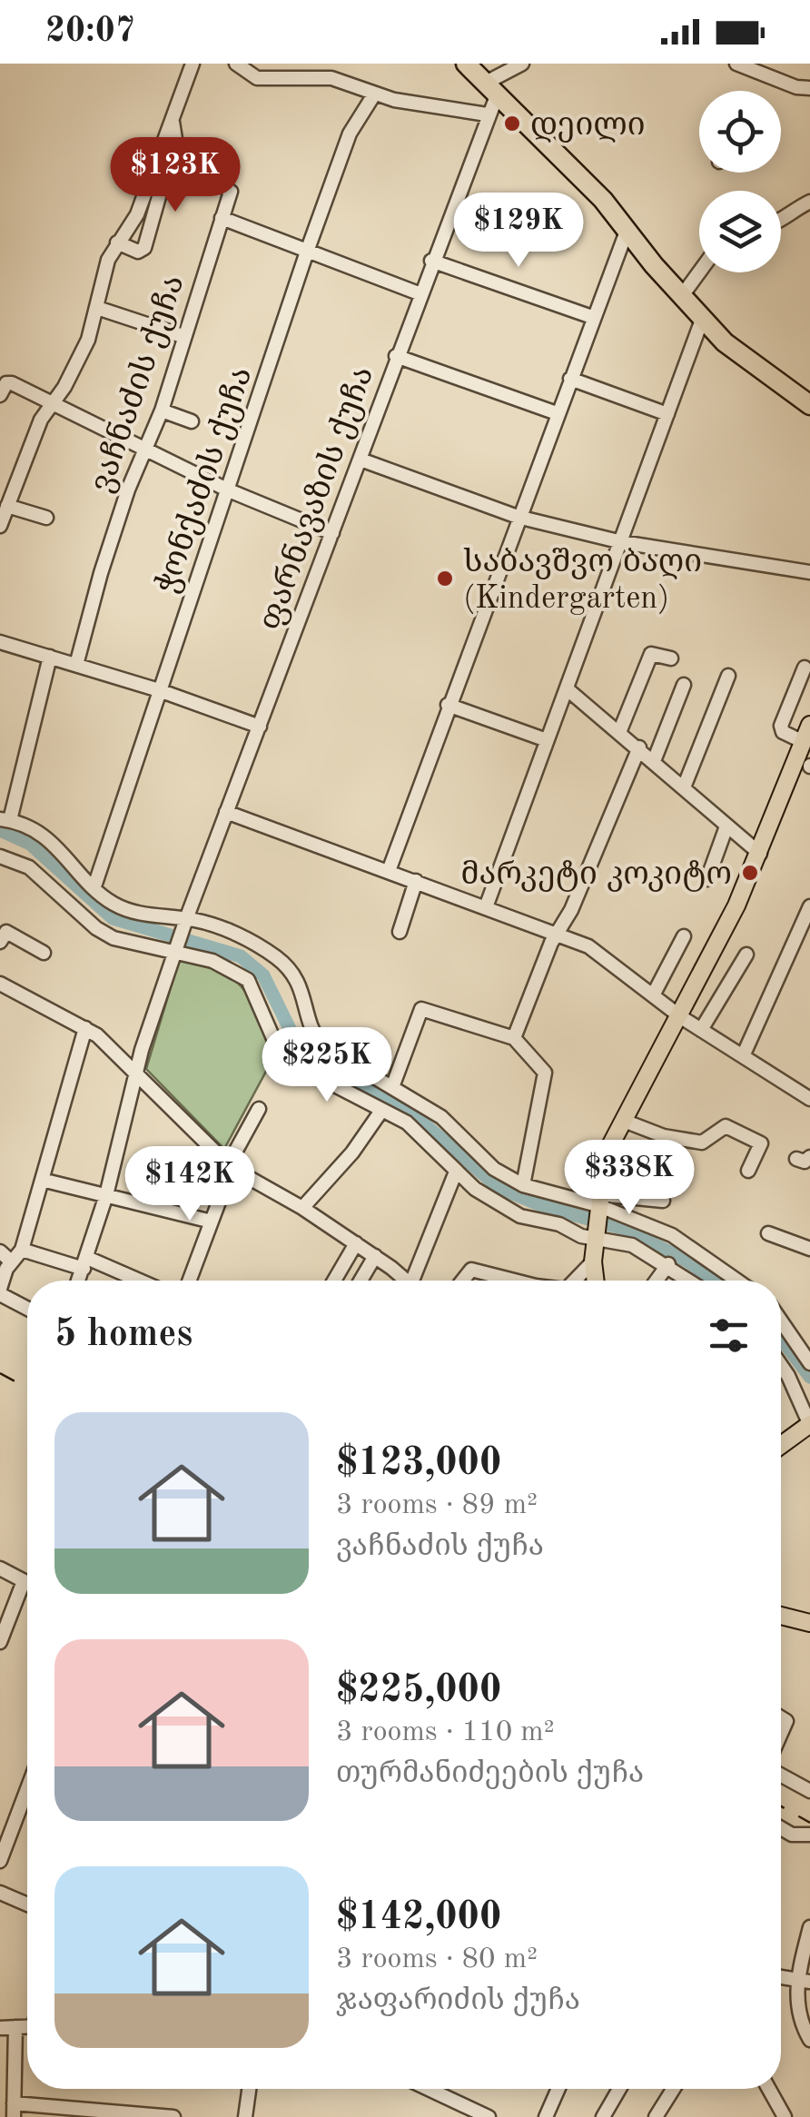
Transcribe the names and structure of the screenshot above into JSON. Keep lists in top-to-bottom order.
{
  "streets": {
    "street": ["ვაჩნაძის ქუჩა", "ჭონქაძის ქუჩა", "ფარნავაზის ქუჩა"]
  },
  "places": ["დეილი", "საბავშვო ბაღი (Kindergarten)", "მარკეტი კოკიტო"],
  "page": {
    "status": "20:07",
    "price": [
      "$123K",
      "$129K",
      "$225K",
      "$338K",
      "$142K"
    ],
    "heading": "5 homes",
    "list": [
      {
        "name": "$123,000",
        "note": "3 rooms · 89 m² · ვაჩნაძის ქუჩა"
      },
      {
        "name": "$225,000",
        "note": "3 rooms · 110 m² · თურმანიძეების ქუჩა"
      },
      {
        "name": "$142,000",
        "note": "3 rooms · 80 m² · ჯაფარიძის ქუჩა"
      }
    ]
  }
}
